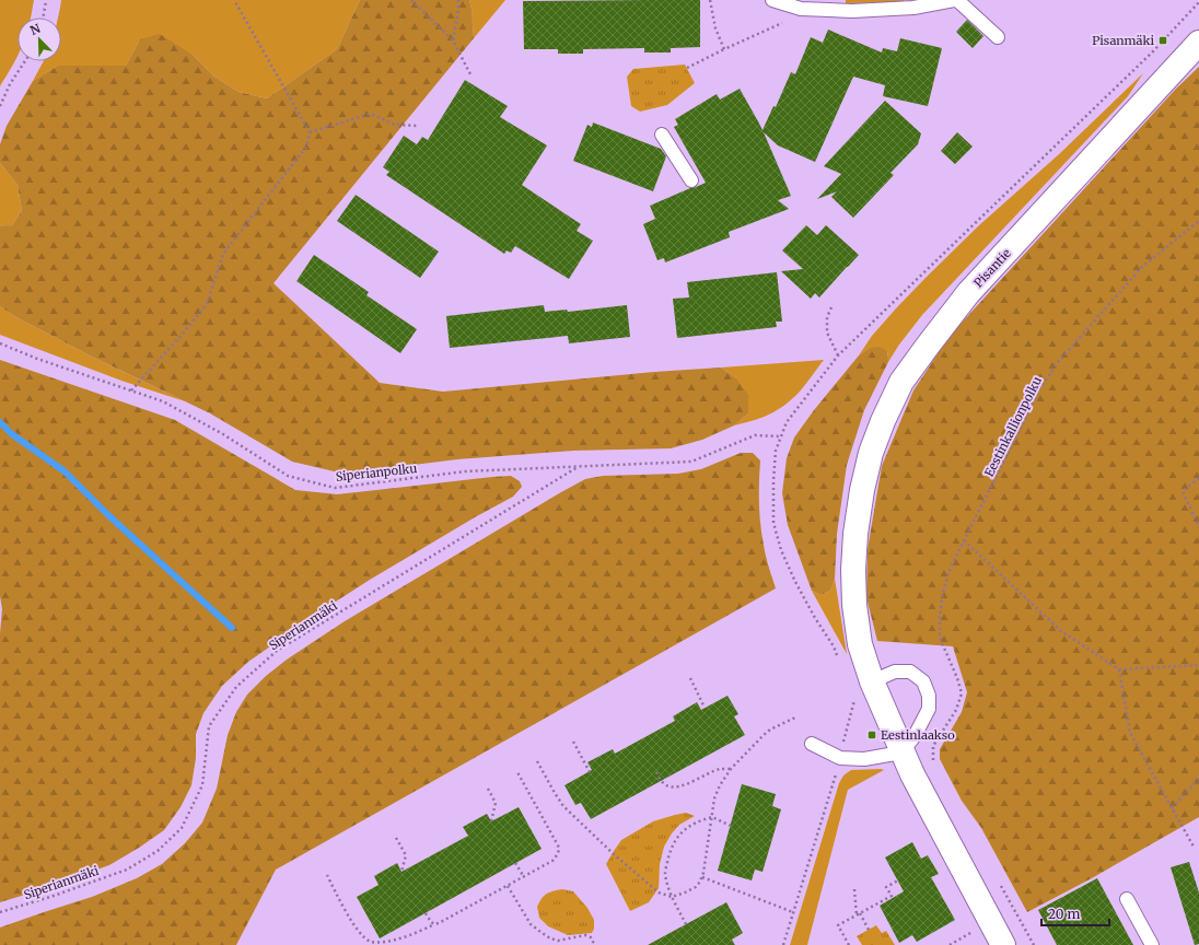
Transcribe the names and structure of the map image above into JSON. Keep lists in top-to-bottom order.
{
  "streets": {
    "street": ["Pisantie"],
    "path": ["Eestinkallionpolku", "Siperianpolku", "Siperianmäki"]
  },
  "crossings": [
    ["Siperianpolku", "Siperianmäki"]
  ],
  "places": {
    "transit": ["Pisanmäki", "Eestinlaakso"]
  },
  "scale_bar": "20 m",
  "north": "top left"
}
